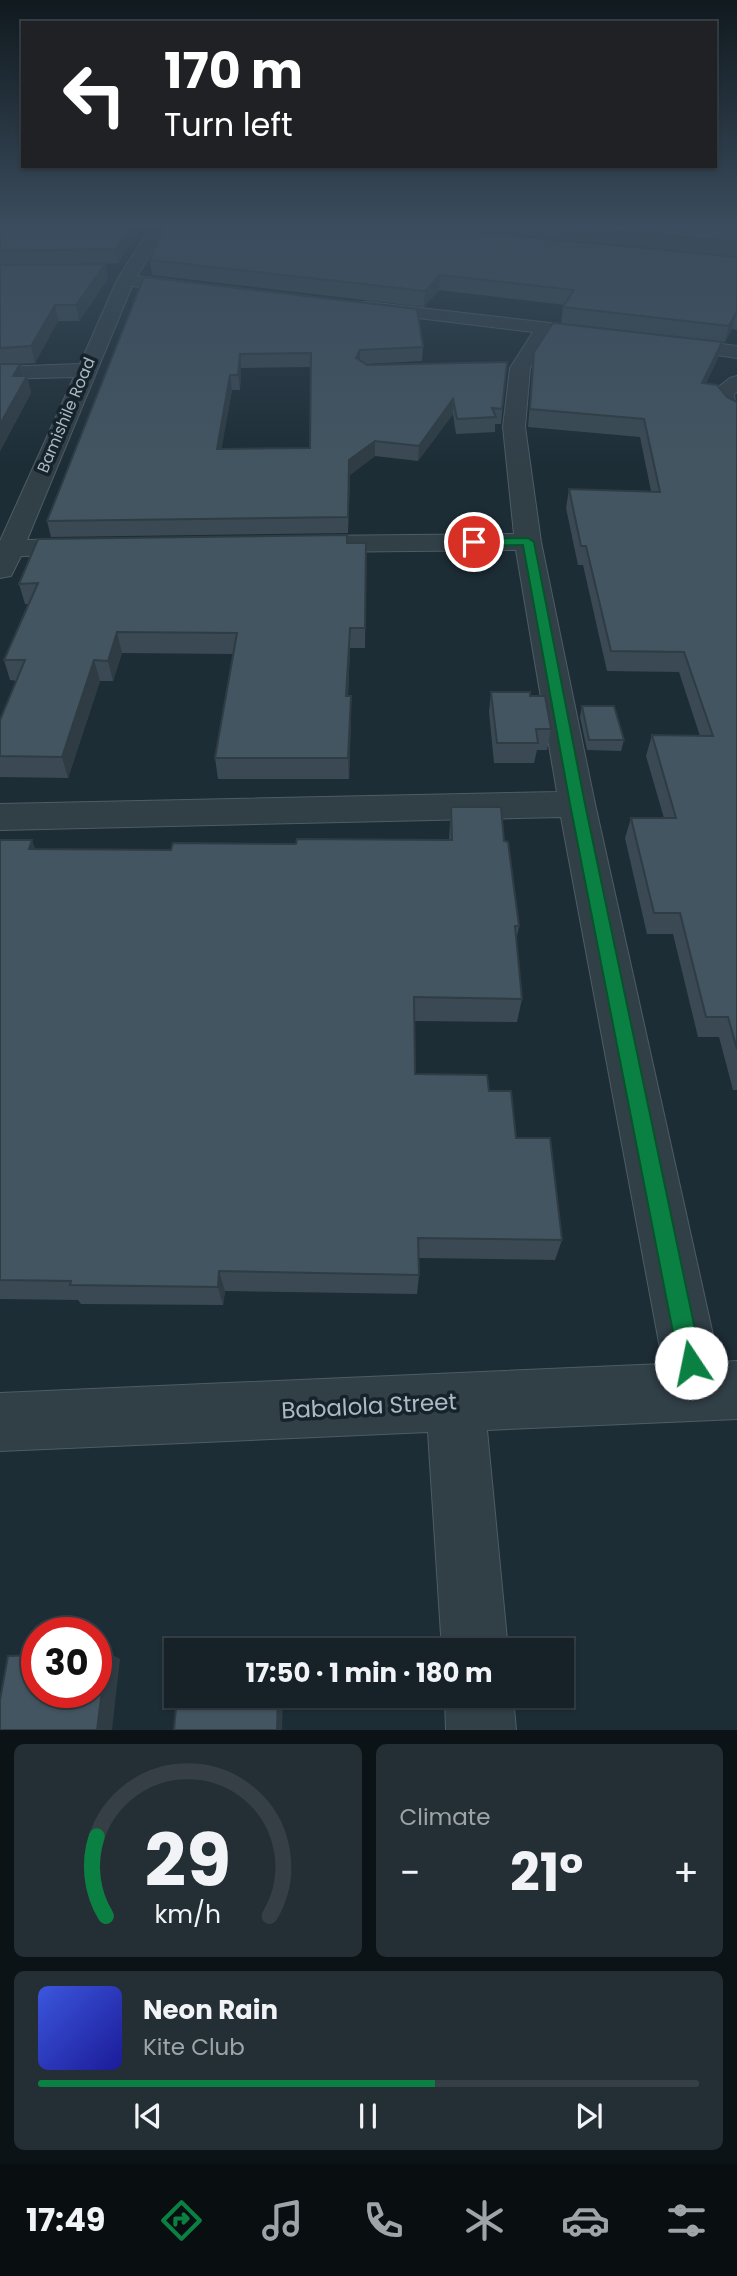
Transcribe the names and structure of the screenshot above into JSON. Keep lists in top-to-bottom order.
{
  "streets": {
    "street": ["Bamishile Road", "Babalola Street"]
  },
  "page": {
    "turn": ["170 m", "Turn left"],
    "limit": "30",
    "trip": "17:50 · 1 min · 180 m",
    "tile": "Climate",
    "heat": ["−", "21°", "+"],
    "song": ["Neon Rain", "Kite Club"],
    "tabs": "17:49",
    "gauge": ["29", "km/h"]
  }
}
